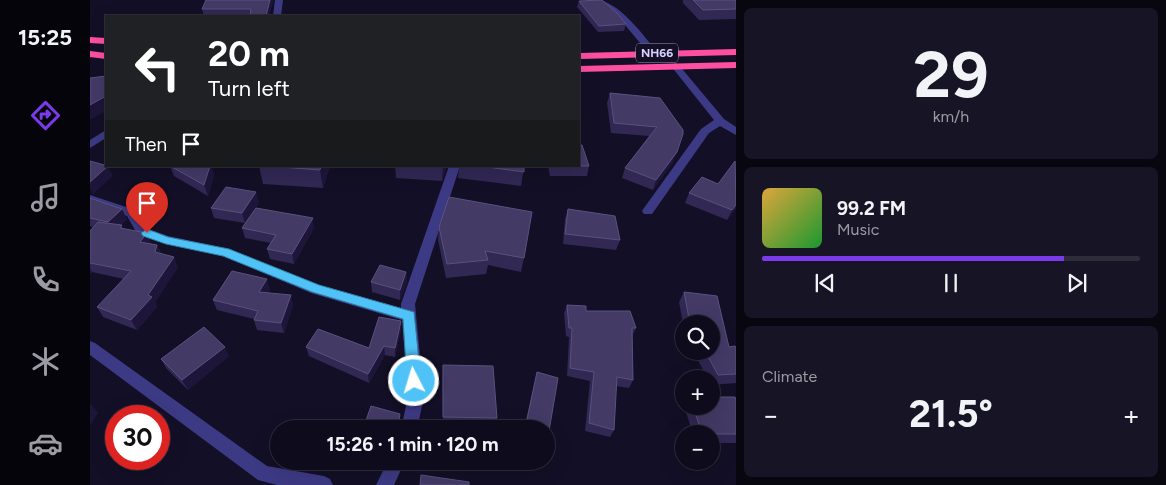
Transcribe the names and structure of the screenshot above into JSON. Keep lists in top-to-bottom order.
{
  "streets": {
    "highway": ["NH66"]
  },
  "page": {
    "tabs": "15:25",
    "tile": [
      ["29", "km/h"],
      "Climate"
    ],
    "turn": ["20 m", "Turn left"],
    "then": "Then",
    "song": ["99.2 FM", "Music"],
    "map_buttons": ["+", "−"],
    "heat": ["−", "21.5°", "+"],
    "limit": "30",
    "trip": "15:26 · 1 min · 120 m"
  }
}
